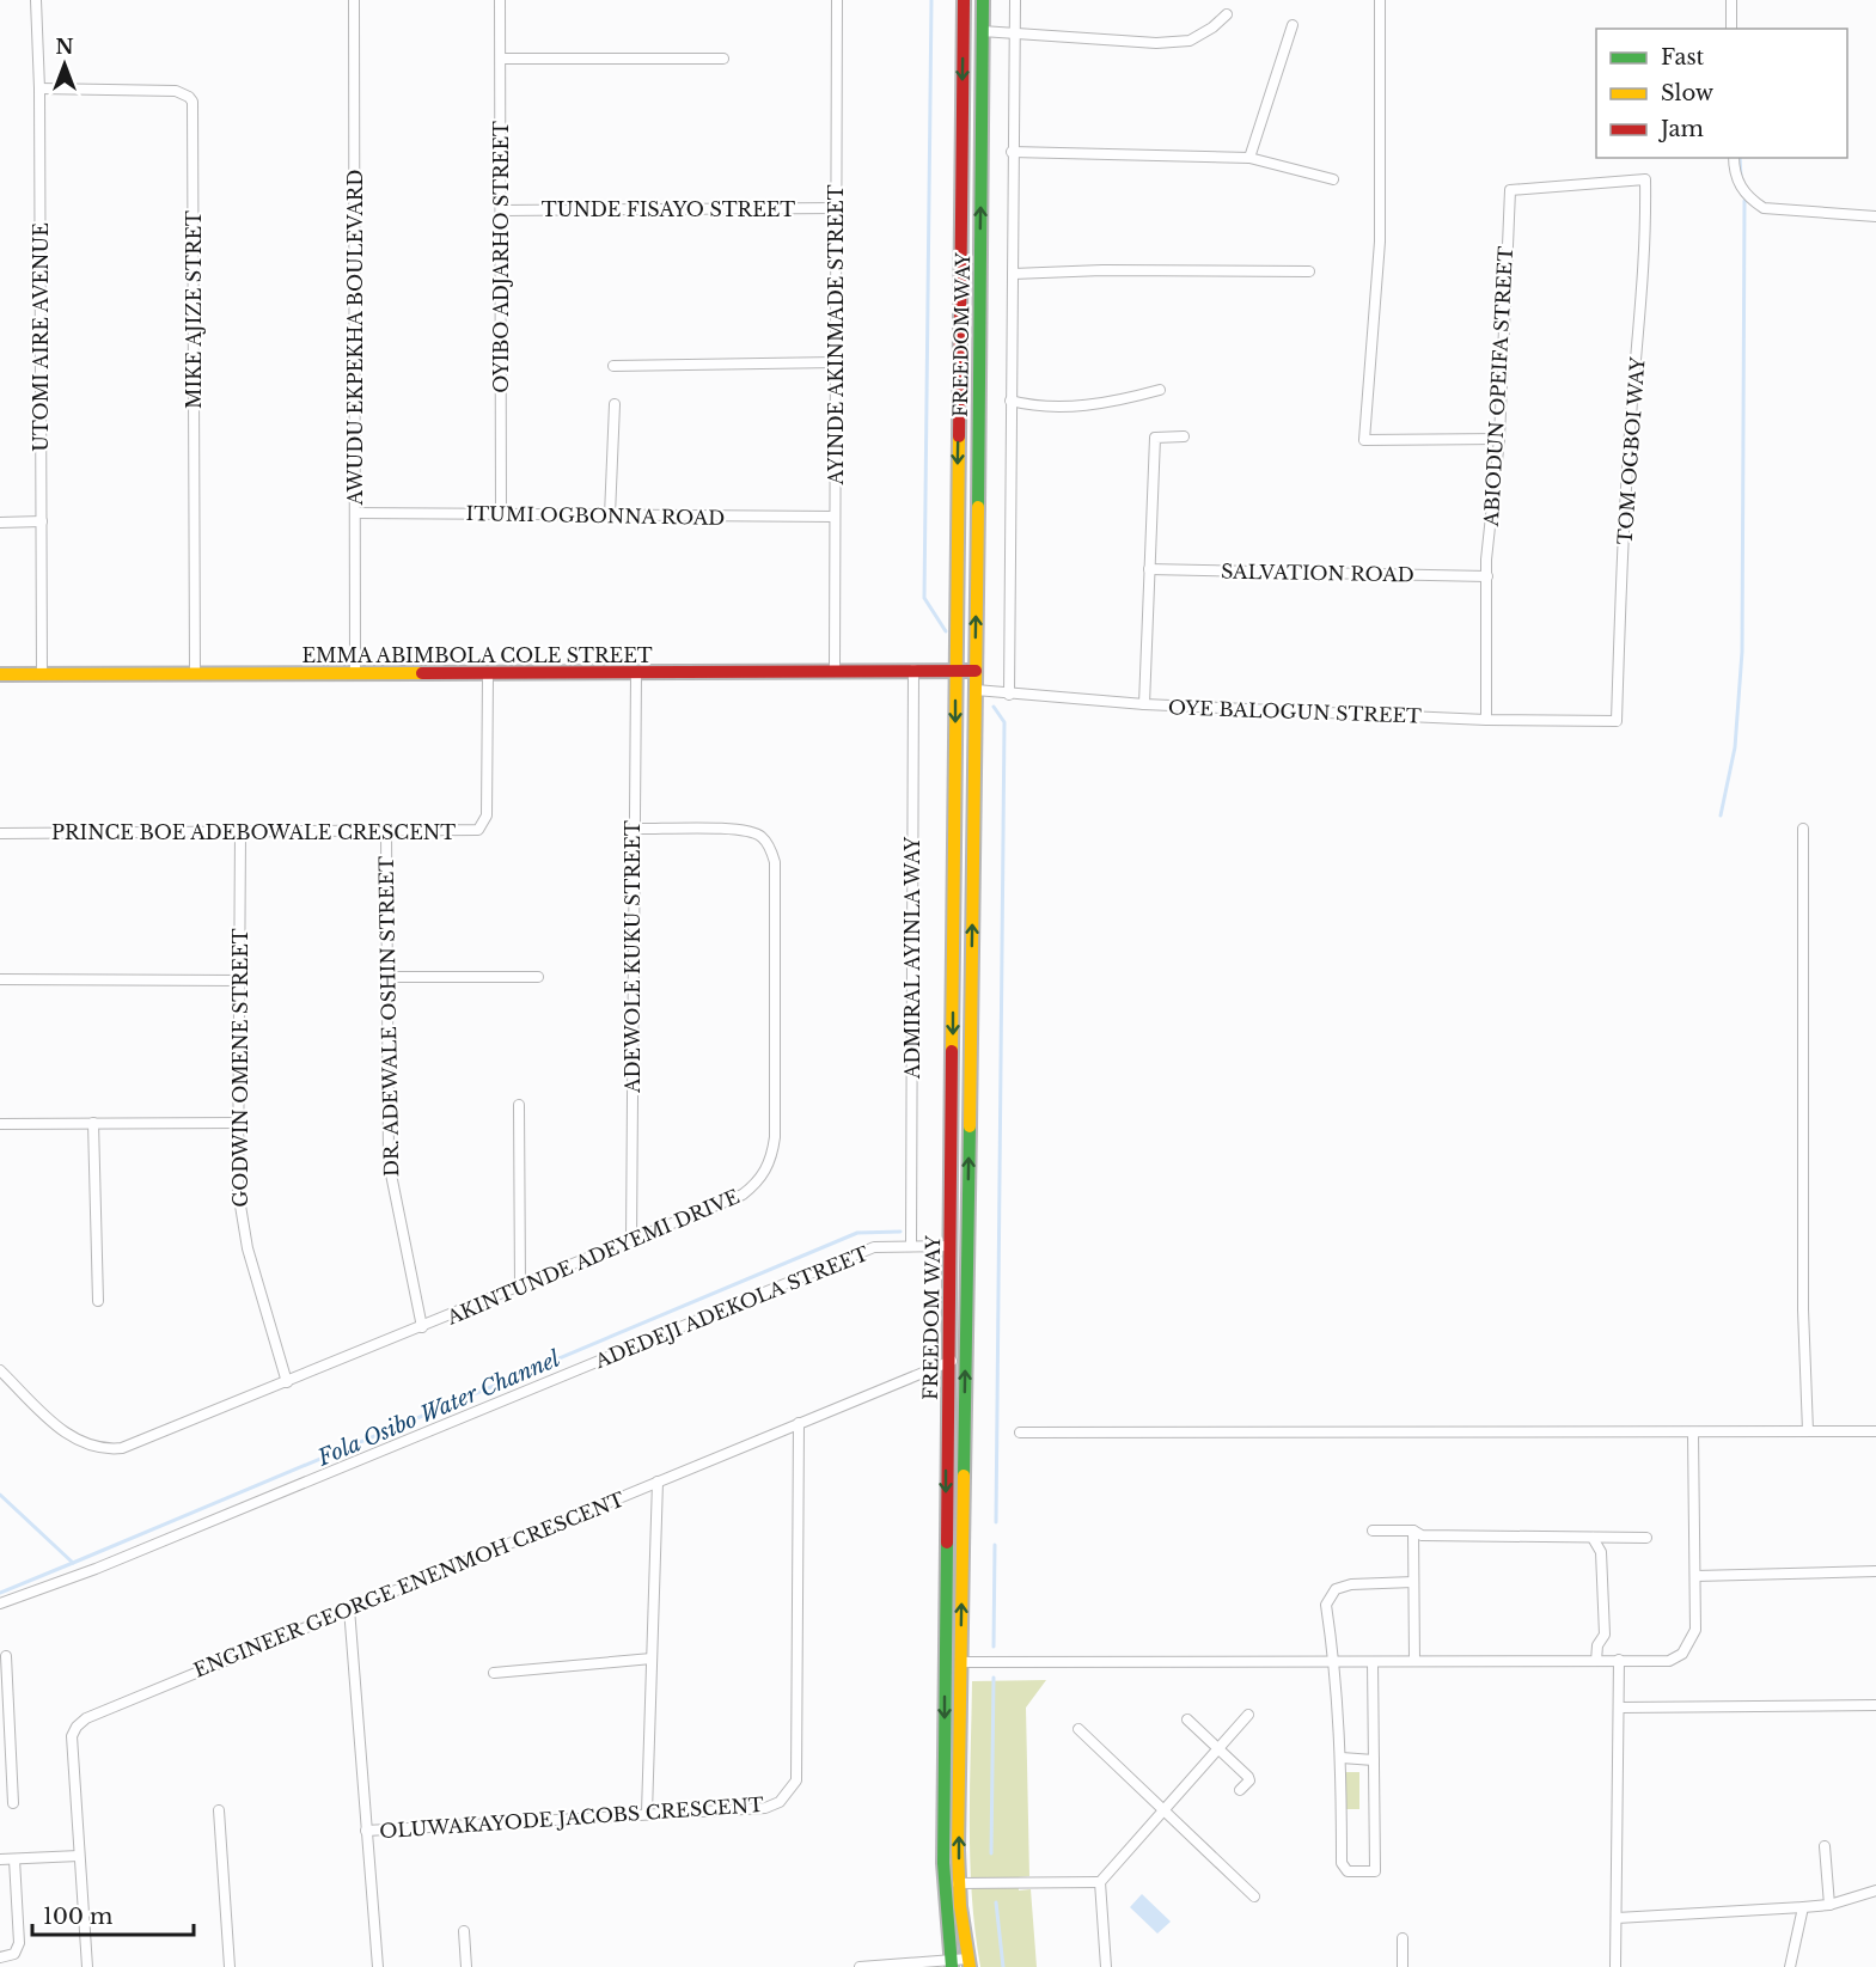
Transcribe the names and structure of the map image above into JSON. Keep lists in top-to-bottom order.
{
  "streets": {
    "main road": ["FREEDOM WAY", "EMMA ABIMBOLA COLE STREET"],
    "street": [
      "TUNDE FISAYO STREET",
      "OYIBO ADJARHO STREET",
      "MIKE AJIZE STRET",
      "AYINDE AKINMADE STREET",
      "UTOMI AIRE AVENUE",
      "AWUDU EKPEKHA BOULEVARD",
      "ABIODUN OPEIFA STREET",
      "TOM OGBOI WAY",
      "ITUMI OGBONNA ROAD",
      "SALVATION ROAD",
      "OYE BALOGUN STREET",
      "PRINCE BOE ADEBOWALE CRESCENT",
      "ADEWOLE KUKU STREET",
      "ADMIRAL AYINLA WAY",
      "DR. ADEWALE OSHIN STREET",
      "GODWIN OMENE STREET",
      "AKINTUNDE ADEYEMI DRIVE",
      "ADEDEJI ADEKOLA STREET",
      "ENGINEER GEORGE ENENMOH CRESCENT",
      "OLUWAKAYODE JACOBS CRESCENT"
    ]
  },
  "crossings": [
    ["TUNDE FISAYO STREET", "OYIBO ADJARHO STREET"],
    ["TUNDE FISAYO STREET", "AYINDE AKINMADE STREET"],
    ["OYIBO ADJARHO STREET", "ITUMI OGBONNA ROAD"],
    ["MIKE AJIZE STRET", "UTOMI AIRE AVENUE"],
    ["MIKE AJIZE STRET", "EMMA ABIMBOLA COLE STREET"],
    ["AYINDE AKINMADE STREET", "ITUMI OGBONNA ROAD"],
    ["AYINDE AKINMADE STREET", "EMMA ABIMBOLA COLE STREET"],
    ["FREEDOM WAY", "EMMA ABIMBOLA COLE STREET"],
    ["FREEDOM WAY", "OYE BALOGUN STREET"],
    ["FREEDOM WAY", "ADEDEJI ADEKOLA STREET"],
    ["FREEDOM WAY", "ENGINEER GEORGE ENENMOH CRESCENT"],
    ["UTOMI AIRE AVENUE", "EMMA ABIMBOLA COLE STREET"],
    ["AWUDU EKPEKHA BOULEVARD", "ITUMI OGBONNA ROAD"],
    ["AWUDU EKPEKHA BOULEVARD", "EMMA ABIMBOLA COLE STREET"],
    ["ABIODUN OPEIFA STREET", "TOM OGBOI WAY"],
    ["ABIODUN OPEIFA STREET", "SALVATION ROAD"],
    ["ABIODUN OPEIFA STREET", "OYE BALOGUN STREET"],
    ["TOM OGBOI WAY", "OYE BALOGUN STREET"],
    ["EMMA ABIMBOLA COLE STREET", "PRINCE BOE ADEBOWALE CRESCENT"],
    ["EMMA ABIMBOLA COLE STREET", "ADEWOLE KUKU STREET"],
    ["EMMA ABIMBOLA COLE STREET", "ADMIRAL AYINLA WAY"],
    ["PRINCE BOE ADEBOWALE CRESCENT", "DR. ADEWALE OSHIN STREET"],
    ["PRINCE BOE ADEBOWALE CRESCENT", "GODWIN OMENE STREET"],
    ["ADEWOLE KUKU STREET", "AKINTUNDE ADEYEMI DRIVE"],
    ["ADMIRAL AYINLA WAY", "ADEDEJI ADEKOLA STREET"],
    ["DR. ADEWALE OSHIN STREET", "AKINTUNDE ADEYEMI DRIVE"],
    ["GODWIN OMENE STREET", "AKINTUNDE ADEYEMI DRIVE"],
    ["ENGINEER GEORGE ENENMOH CRESCENT", "OLUWAKAYODE JACOBS CRESCENT"]
  ],
  "water": ["Fola Osibo Water Channel"],
  "legend": ["Fast", "Slow", "Jam"],
  "scale_bar": "100 m",
  "north": "top"
}
